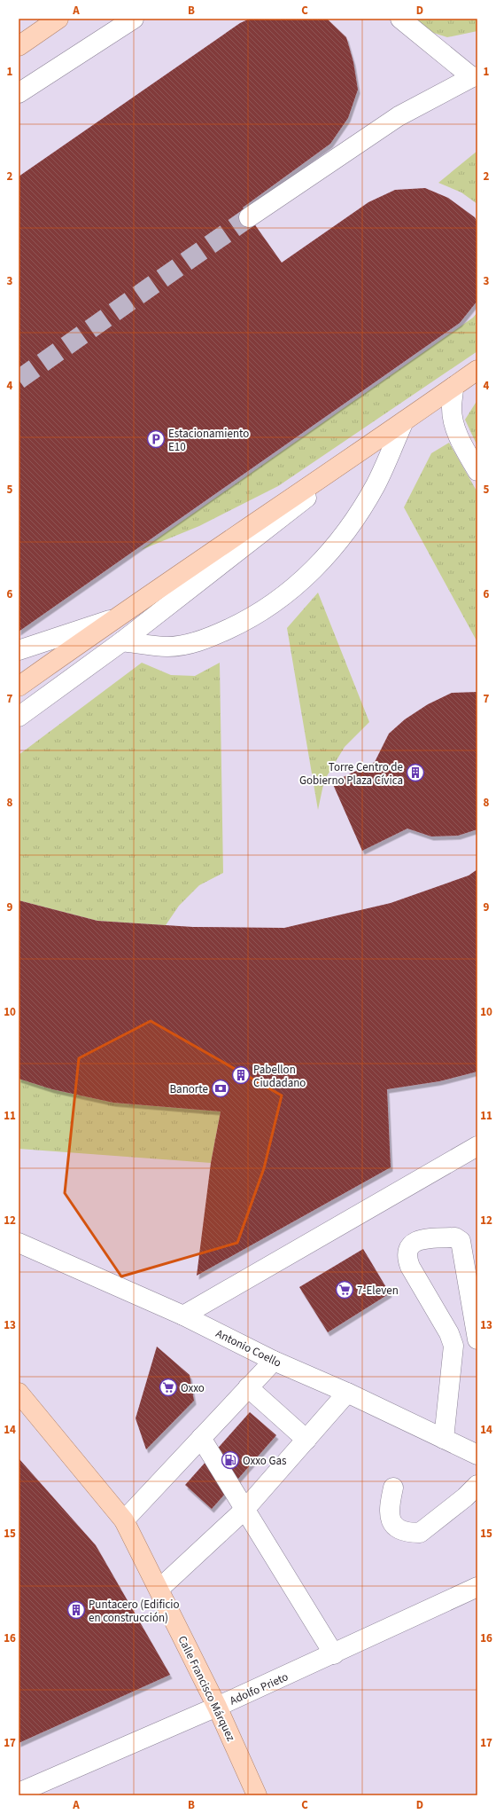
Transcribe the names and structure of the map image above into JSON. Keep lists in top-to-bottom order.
{
  "streets": {
    "main road": ["Calle Francisco Márquez"],
    "street": ["Antonio Coello", "Adolfo Prieto"]
  },
  "crossings": [
    ["Calle Francisco Márquez", "Adolfo Prieto"]
  ],
  "places": {
    "parking": ["Estacionamiento E10"],
    "building": ["Torre Centro de Gobierno Plaza Cívica", "Pabellon Ciudadano", "Puntacero (Edificio en construcción)"],
    "bank": ["Banorte"],
    "supermarket": ["7-Eleven", "Oxxo"],
    "fuel station": ["Oxxo Gas"]
  },
  "grid": {
    "columns": [
      "A",
      "B",
      "C",
      "D"
    ],
    "rows": [
      "1",
      "2",
      "3",
      "4",
      "5",
      "6",
      "7",
      "8",
      "9",
      "10",
      "11",
      "12",
      "13",
      "14",
      "15",
      "16",
      "17"
    ]
  }
}
